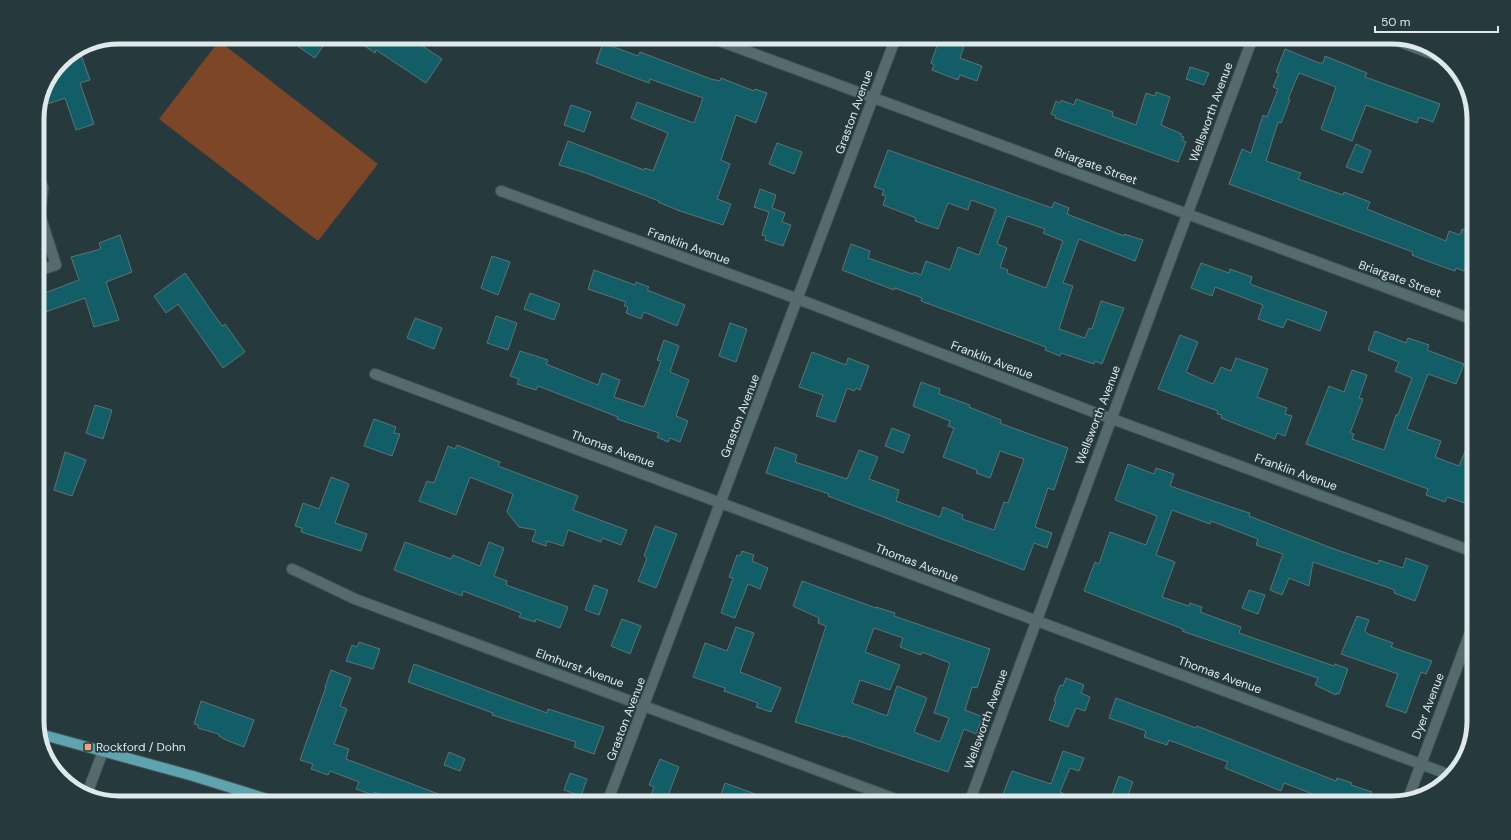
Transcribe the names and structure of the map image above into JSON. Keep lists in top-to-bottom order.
{
  "streets": {
    "street": [
      "Graston Avenue",
      "Wellsworth Avenue",
      "Briargate Street",
      "Franklin Avenue",
      "Thomas Avenue",
      "Elmhurst Avenue",
      "Dyer Avenue"
    ]
  },
  "crossings": [
    ["Graston Avenue", "Briargate Street"],
    ["Graston Avenue", "Franklin Avenue"],
    ["Graston Avenue", "Thomas Avenue"],
    ["Graston Avenue", "Elmhurst Avenue"],
    ["Wellsworth Avenue", "Briargate Street"],
    ["Wellsworth Avenue", "Franklin Avenue"],
    ["Wellsworth Avenue", "Thomas Avenue"],
    ["Thomas Avenue", "Dyer Avenue"]
  ],
  "places": {
    "transit": ["Rockford / Dohn"]
  },
  "scale_bar": "50 m"
}
